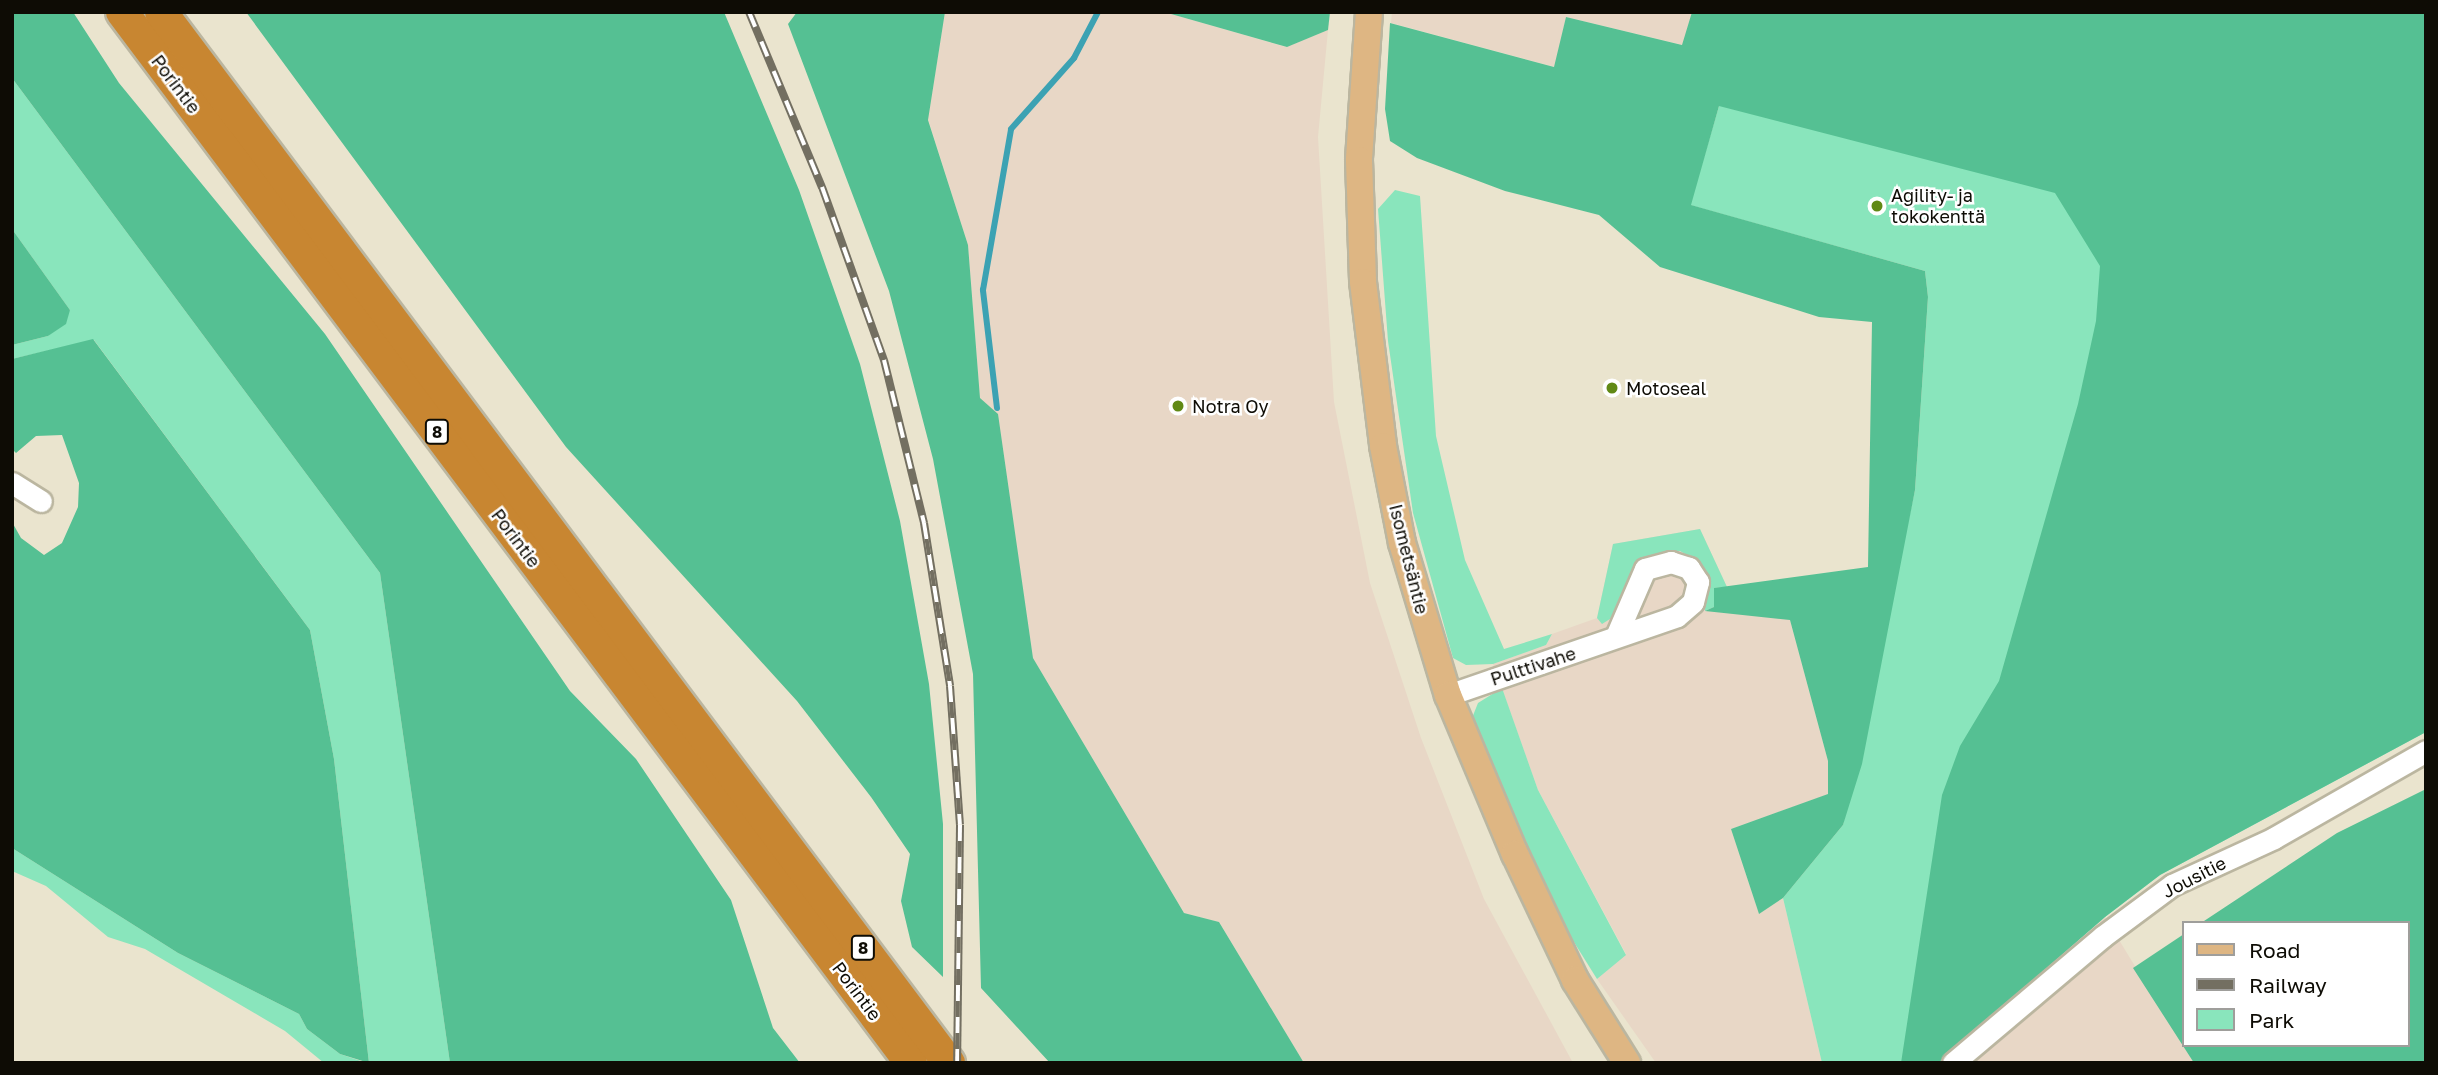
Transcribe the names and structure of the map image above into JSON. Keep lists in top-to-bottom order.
{
  "streets": {
    "highway": ["Porintie", "8"],
    "main road": ["Isometsäntie"],
    "street": ["Pulttivahe", "Jousitie"]
  },
  "crossings": [
    ["Isometsäntie", "Pulttivahe"]
  ],
  "places": ["Agility- ja tokokenttä", "Motoseal", "Notra Oy"],
  "legend": ["Road", "Railway", "Park"]
}
